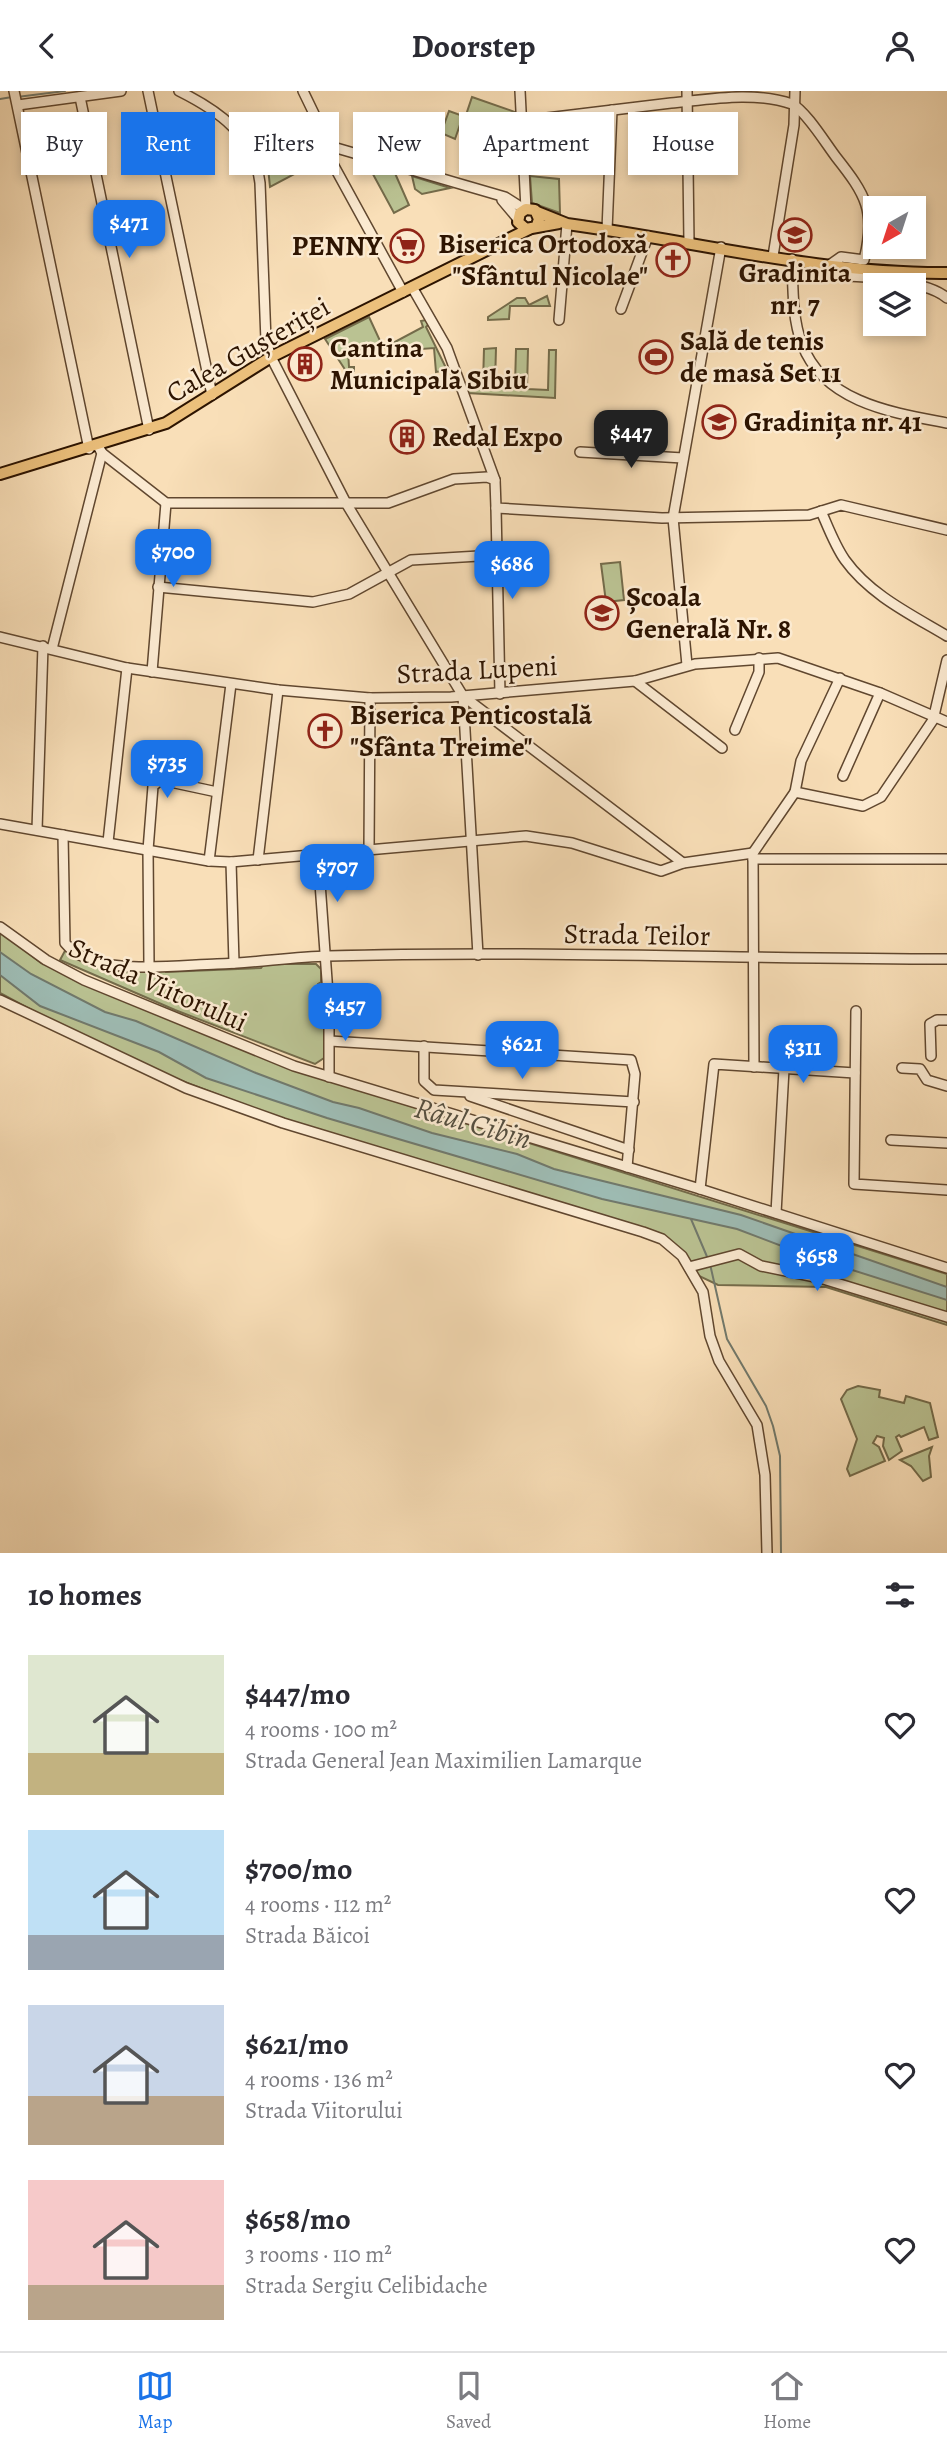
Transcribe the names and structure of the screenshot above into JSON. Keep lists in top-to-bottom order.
{
  "streets": {
    "main road": ["Calea Gușteriței"],
    "street": ["Strada Lupeni", "Strada Teilor", "Strada Viitorului"]
  },
  "water": ["Râul Cibin"],
  "places": {
    "school or university": ["Gradinita nr. 7", "Gradinița nr. 41", "Școala Generală Nr. 8"],
    "supermarket": ["PENNY"],
    "church": ["Biserica Ortodoxă \"Sfântul Nicolae\"", "Biserica Penticostală \"Sfânta Treime\""],
    "sports": ["Sală de tenis de masă Set 11"],
    "building": ["Cantina Municipală Sibiu", "Redal Expo"]
  },
  "north": "bottom left",
  "page": {
    "header": "Doorstep",
    "chip": [
      "Buy",
      "Rent",
      "Filters",
      "New",
      "Apartment",
      "House"
    ],
    "price": [
      "$471",
      "$447",
      "$700",
      "$686",
      "$735",
      "$707",
      "$457",
      "$621",
      "$311",
      "$658"
    ],
    "heading": "10 homes",
    "list": [
      {
        "name": "$447/mo",
        "note": "4 rooms · 100 m² · Strada General Jean Maximilien Lamarque"
      },
      {
        "name": "$700/mo",
        "note": "4 rooms · 112 m² · Strada Băicoi"
      },
      {
        "name": "$621/mo",
        "note": "4 rooms · 136 m² · Strada Viitorului"
      },
      {
        "name": "$658/mo",
        "note": "3 rooms · 110 m² · Strada Sergiu Celibidache"
      }
    ],
    "tabs": ["Map", "Saved", "Home"]
  }
}
